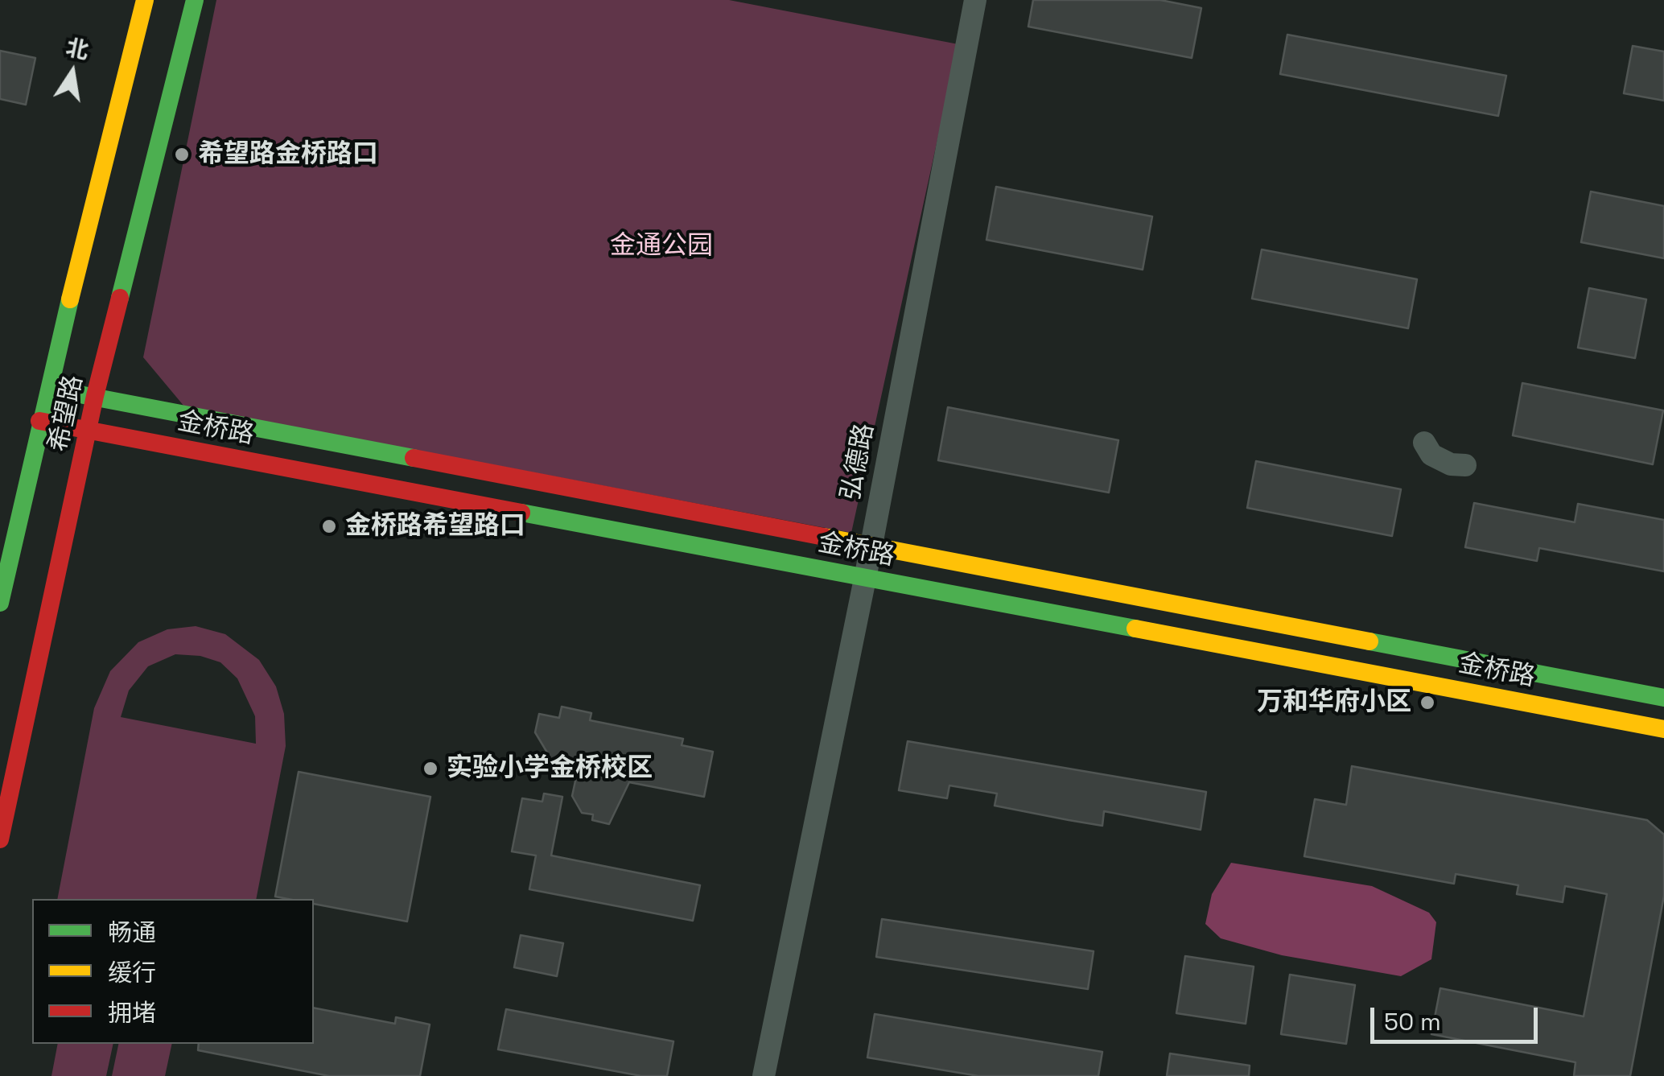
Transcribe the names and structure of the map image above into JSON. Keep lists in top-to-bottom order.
{
  "streets": {
    "street": ["希望路", "金桥路", "弘德路"]
  },
  "crossings": [
    ["希望路", "金桥路"],
    ["金桥路", "弘德路"]
  ],
  "parks": ["金通公园"],
  "places": [
    "希望路金桥路口",
    "金桥路希望路口",
    "万和华府小区",
    "实验小学金桥校区"
  ],
  "legend": ["畅通", "缓行", "拥堵"],
  "scale_bar": "50 m",
  "north": "top"
}
